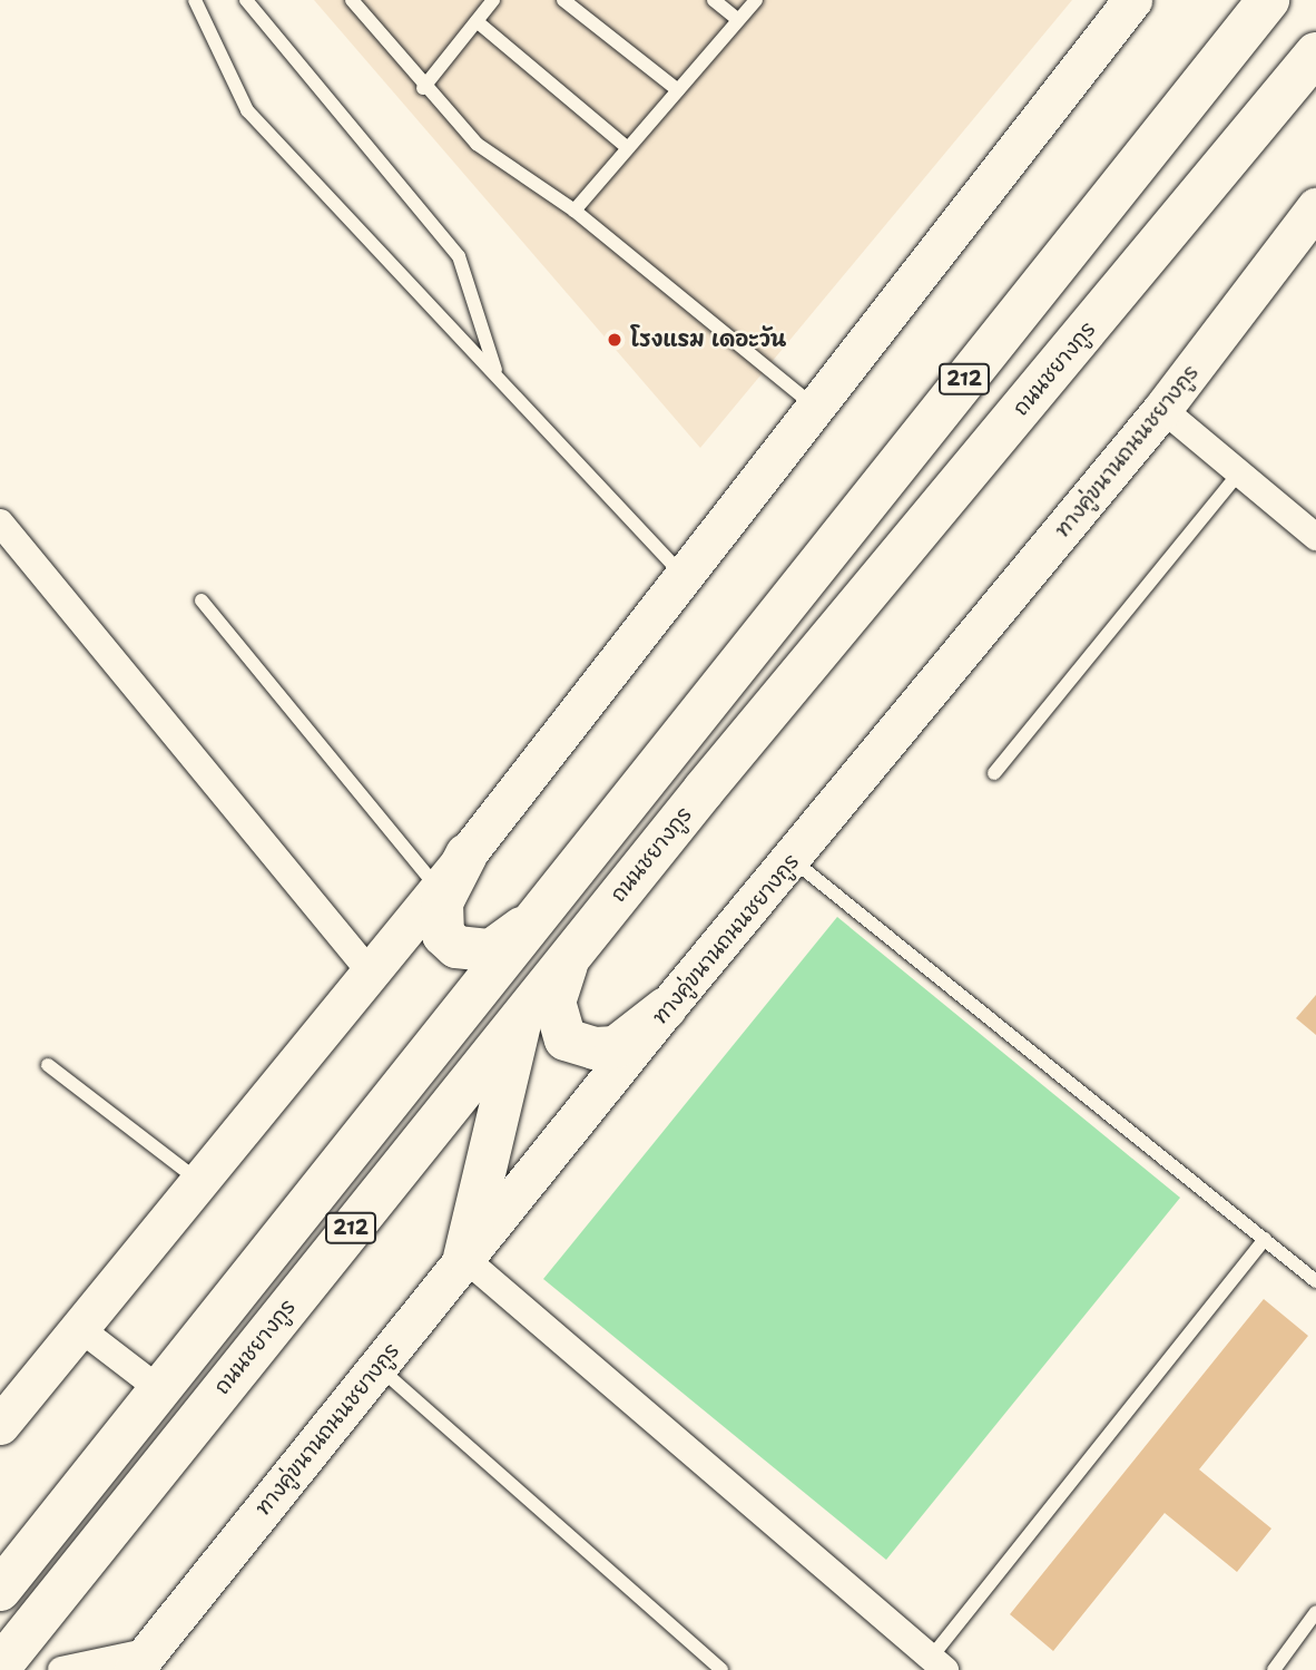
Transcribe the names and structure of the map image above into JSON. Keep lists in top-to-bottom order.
{
  "streets": {
    "main road": ["ถนนชยางกูร", "212", "ทางคู่ขนานถนนชยางกูร"]
  },
  "places": ["โรงแรม เดอะวัน"]
}
